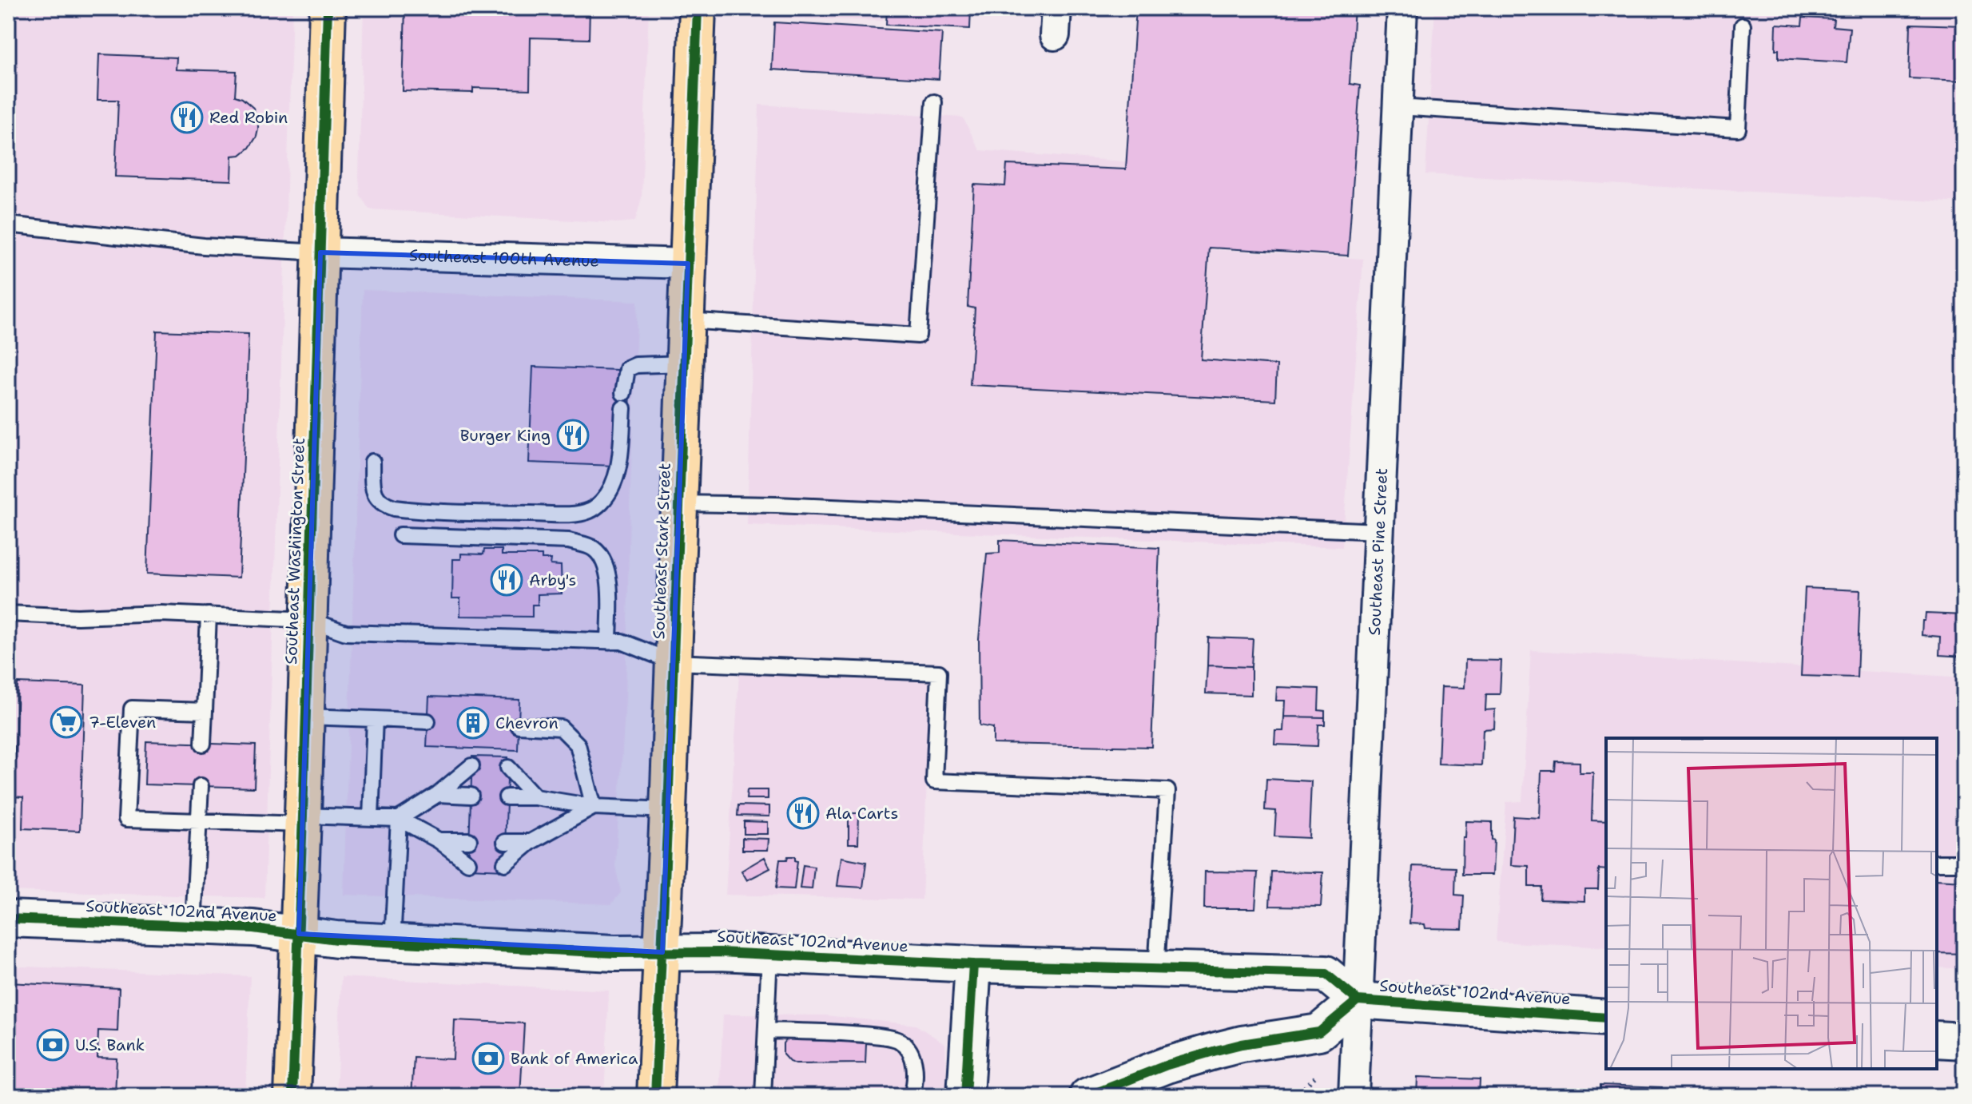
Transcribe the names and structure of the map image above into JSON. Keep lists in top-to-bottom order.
{
  "streets": {
    "main road": ["Southeast Washington Street", "Southeast Stark Street", "Southeast 102nd Avenue"],
    "street": ["Southeast 100th Avenue", "Southeast Pine Street"]
  },
  "crossings": [
    ["Southeast 100th Avenue", "Southeast Washington Street"],
    ["Southeast 100th Avenue", "Southeast Stark Street"],
    ["Southeast Washington Street", "Southeast 102nd Avenue"],
    ["Southeast Stark Street", "Southeast 102nd Avenue"],
    ["Southeast Pine Street", "Southeast 102nd Avenue"]
  ],
  "places": {
    "restaurant": [
      "Red Robin",
      "Burger King",
      "Arby's",
      "Ala Carts"
    ],
    "supermarket": ["7-Eleven"],
    "building": ["Chevron"],
    "bank": ["U.S. Bank", "Bank of America"]
  }
}
